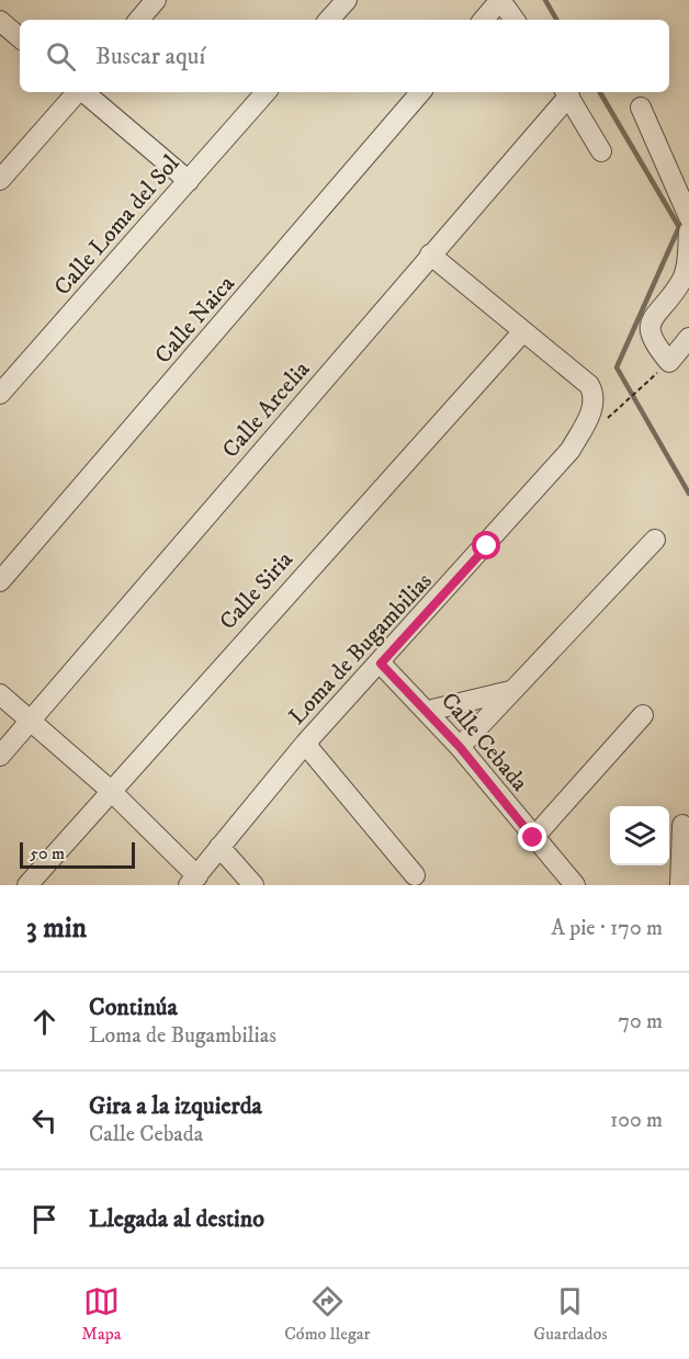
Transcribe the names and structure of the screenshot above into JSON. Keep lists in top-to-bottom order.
{
  "streets": {
    "street": [
      "Calle Loma del Sol",
      "Calle Naica",
      "Calle Arcelia",
      "Calle Siria",
      "Loma de Bugambilias",
      "Calle Cebada"
    ]
  },
  "crossings": [
    ["Calle Siria", "Loma de Bugambilias"],
    ["Loma de Bugambilias", "Calle Cebada"]
  ],
  "scale_bar": "50 m",
  "page": {
    "search": "Buscar aquí",
    "scale": "50 m",
    "heading": ["3 min", "A pie · 170 m"],
    "list": [
      ["Continúa", "Loma de Bugambilias", "70 m"],
      ["Gira a la izquierda", "Calle Cebada", "100 m"],
      "Llegada al destino"
    ],
    "nav": ["Mapa", "Cómo llegar", "Guardados"]
  }
}
